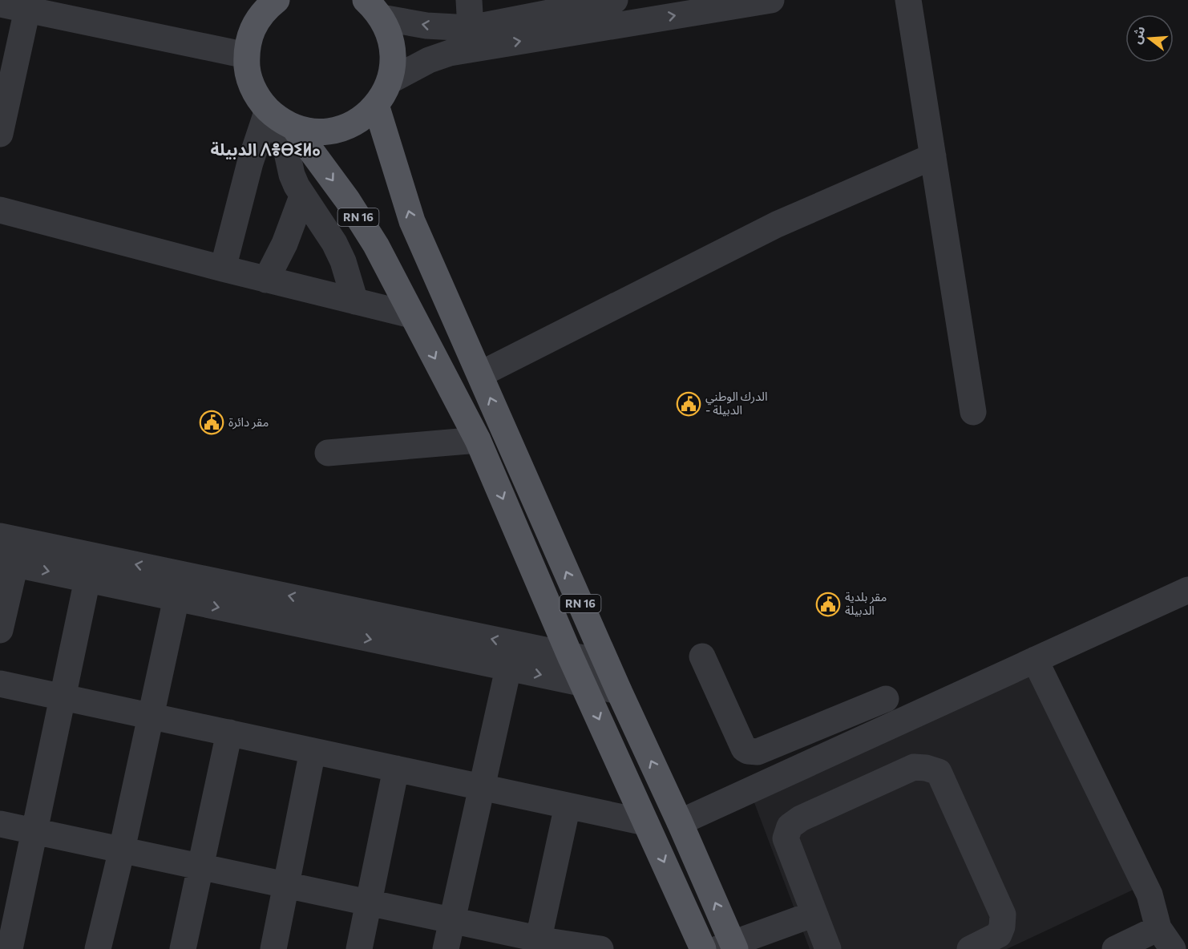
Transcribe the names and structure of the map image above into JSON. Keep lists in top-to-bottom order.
{
  "streets": {
    "main road": ["RN 16"]
  },
  "districts": ["الدبيلة ⴷⴻⴱⵉⵍⴰ"],
  "places": {
    "public building": ["الدرك الوطني - الدبيلة", "مقر دائرة", "مقر بلدية الدبيلة"]
  },
  "north": "left"
}
